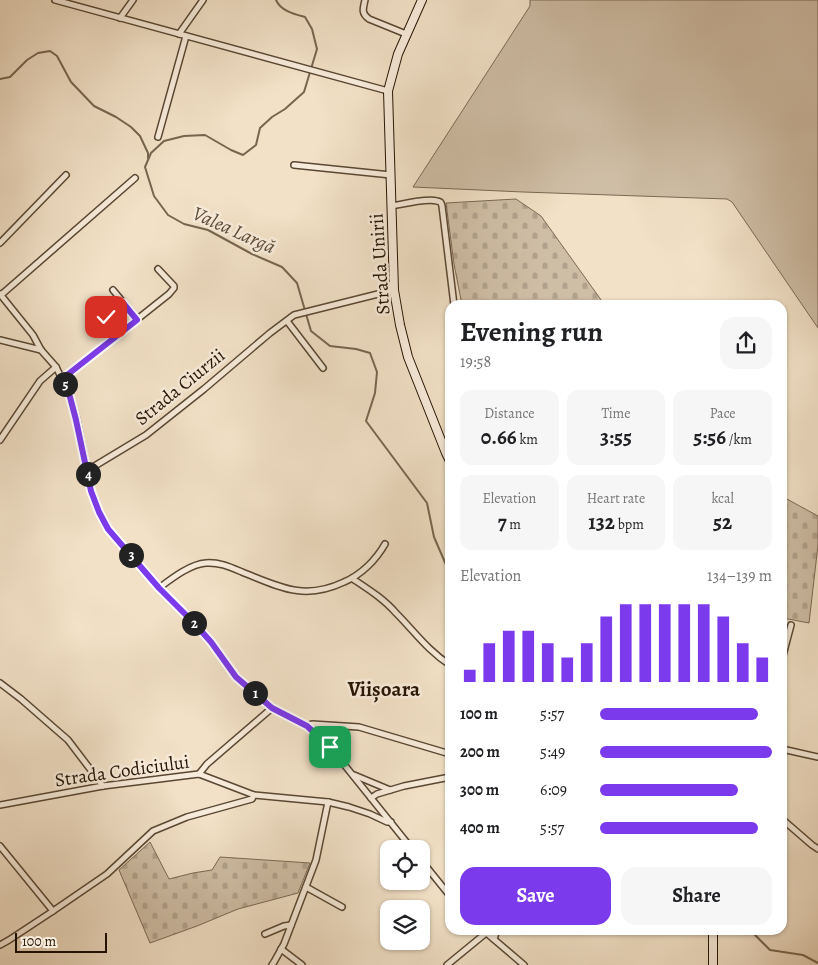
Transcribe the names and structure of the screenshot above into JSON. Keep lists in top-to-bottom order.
{
  "streets": {
    "main road": ["Strada Unirii"],
    "street": ["Strada Ciurzii", "Strada Codiciului"]
  },
  "crossings": [
    ["Strada Unirii", "Strada Ciurzii"]
  ],
  "districts": ["Viișoara"],
  "water": ["Valea Largă"],
  "scale_bar": "100 m",
  "page": {
    "heading": ["Evening run", "19:58"],
    "pins": [
      "5",
      "4",
      "3",
      "2",
      "1"
    ],
    "stats": [
      ["Distance", "0.66 km"],
      ["Time", "3:55"],
      ["Pace", "5:56 /km"],
      ["Elevation", "7 m"],
      ["Heart rate", "132 bpm"],
      ["kcal", "52"]
    ],
    "chart": ["Elevation", "134–139 m"],
    "list": [
      {
        "name": "100 m",
        "note": "5:57"
      },
      {
        "name": "200 m",
        "note": "5:49"
      },
      {
        "name": "300 m",
        "note": "6:09"
      },
      {
        "name": "400 m",
        "note": "5:57"
      }
    ],
    "buttons": ["Save", "Share"],
    "scale": "100 m"
  }
}
